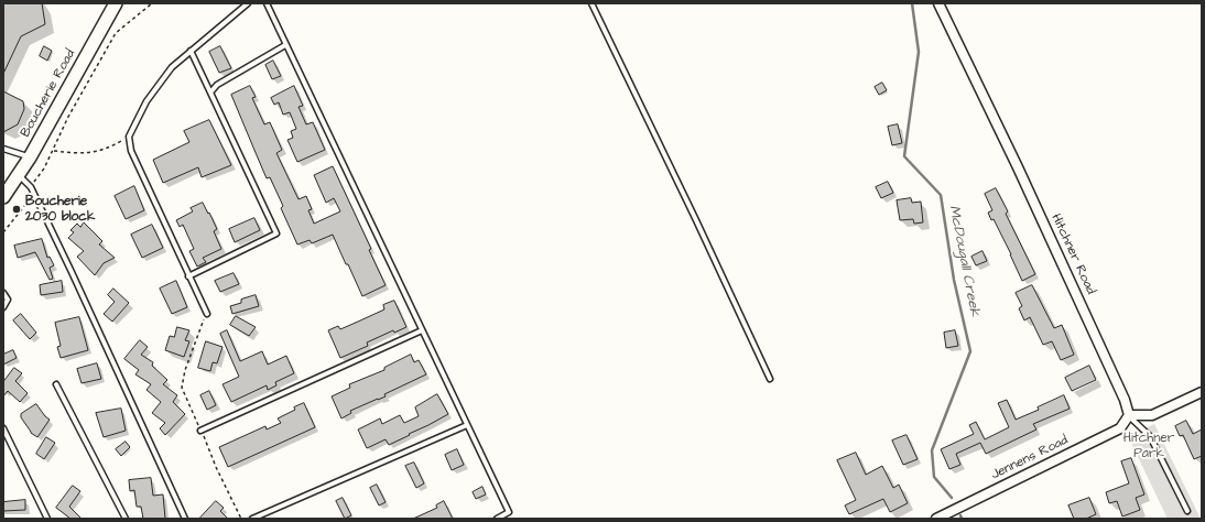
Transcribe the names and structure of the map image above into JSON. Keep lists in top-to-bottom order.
{
  "streets": {
    "main road": ["Boucherie Road"],
    "street": ["Hitchner Road", "Jennens Road"]
  },
  "crossings": [
    ["Hitchner Road", "Jennens Road"]
  ],
  "water": ["McDougall Creek"],
  "parks": ["Hitchner Park"],
  "places": ["Boucherie 2030 block"]
}
